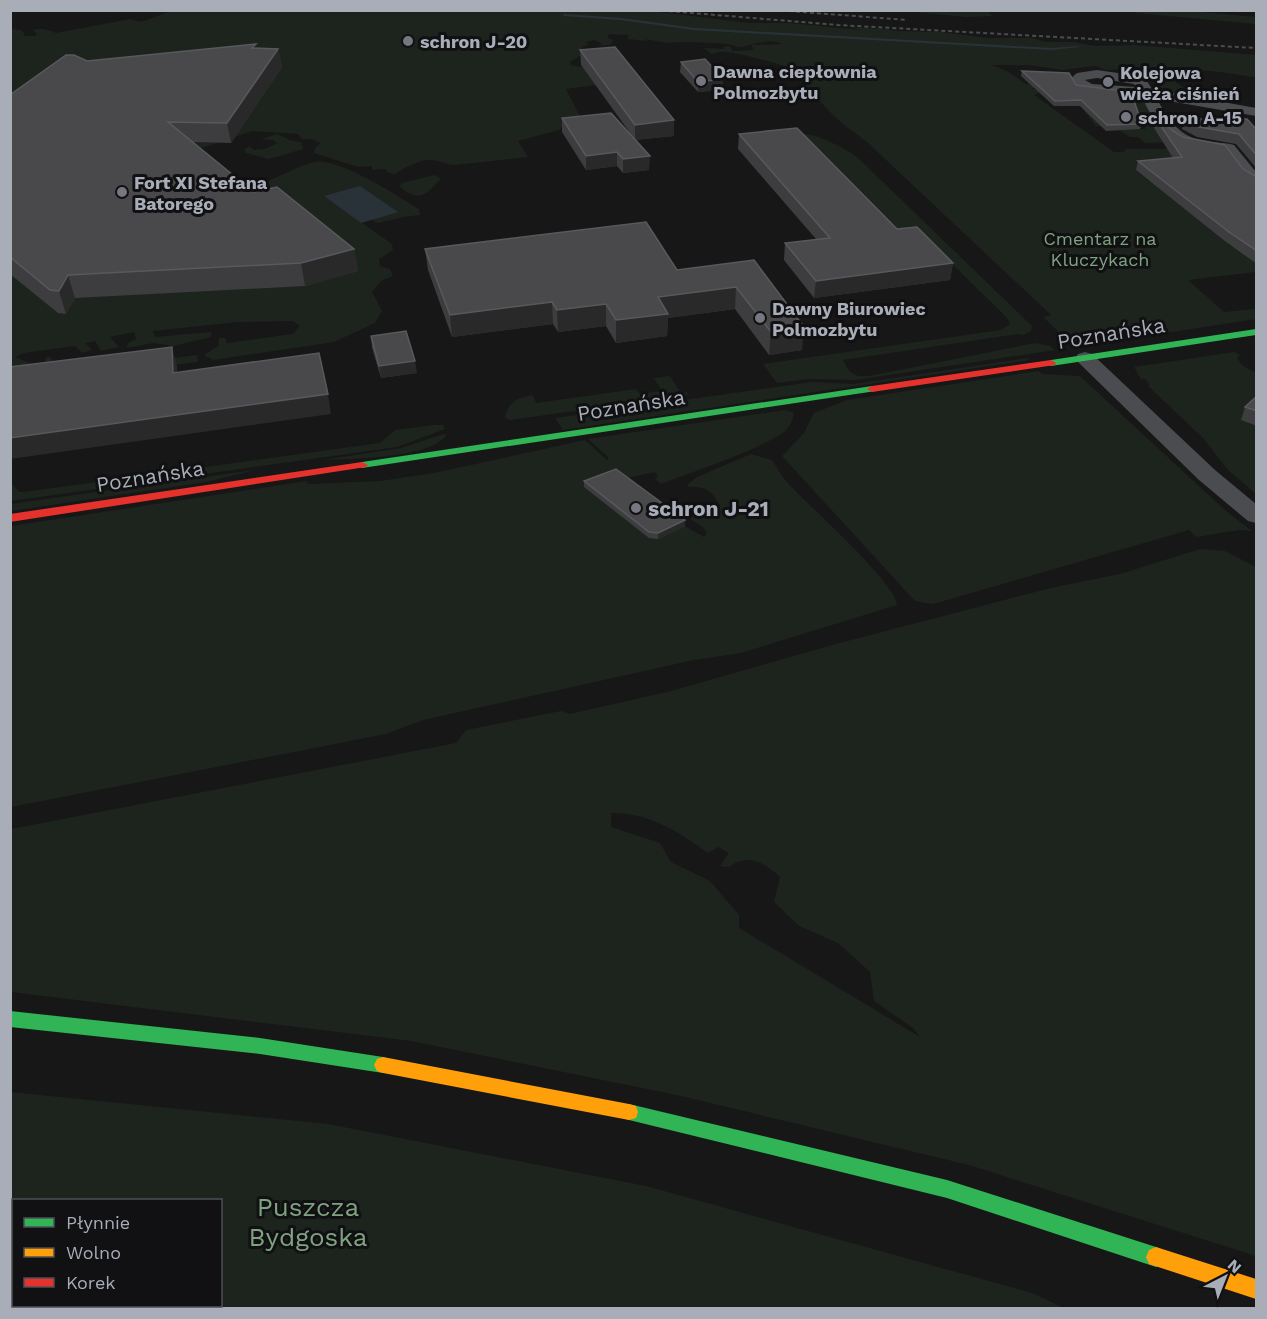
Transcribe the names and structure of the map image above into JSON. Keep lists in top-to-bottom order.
{
  "streets": {
    "main road": ["Poznańska"]
  },
  "parks": ["Cmentarz na Kluczykach", "Puszcza Bydgoska"],
  "places": [
    "schron J-20",
    "Dawna ciepłownia Polmozbytu",
    "Kolejowa wieża ciśnień",
    "schron A-15",
    "Fort XI Stefana Batorego",
    "Dawny Biurowiec Polmozbytu",
    "schron J-21"
  ],
  "legend": ["Płynnie", "Wolno", "Korek"],
  "north": "top right"
}
